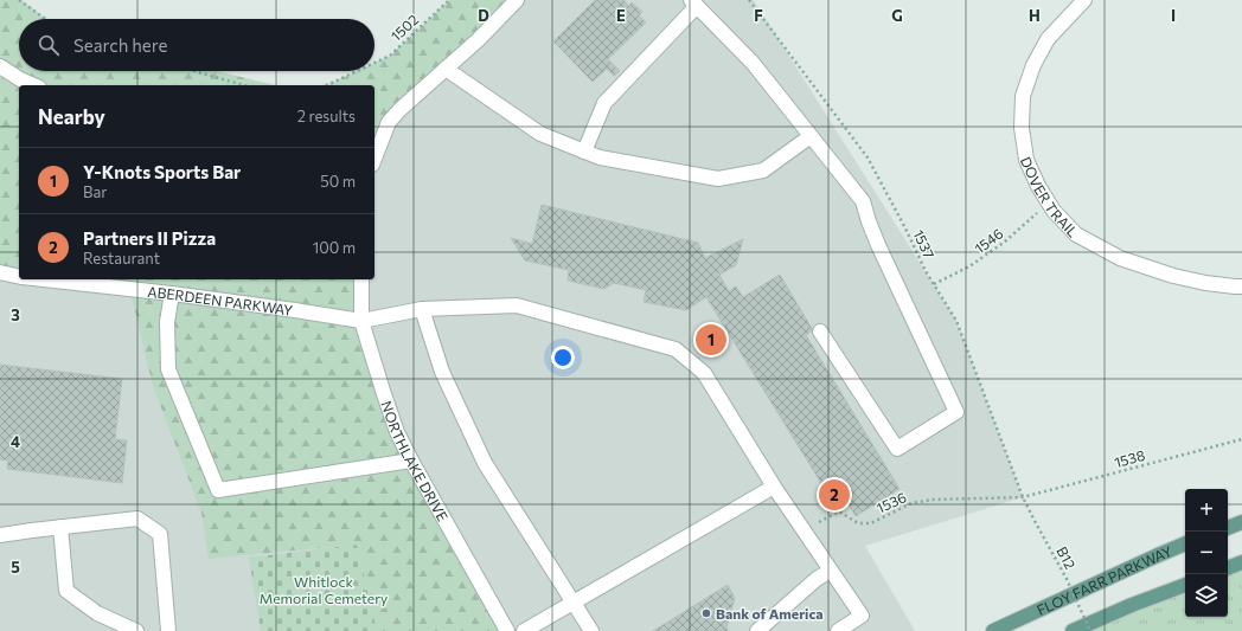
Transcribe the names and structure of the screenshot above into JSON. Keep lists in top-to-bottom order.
{
  "streets": {
    "main road": ["FLOY FARR PARKWAY"],
    "street": ["DOVER TRAIL", "ABERDEEN PARKWAY", "NORTHLAKE DRIVE"],
    "path": [
      "1502",
      "1546",
      "1537",
      "1538",
      "1536",
      "B12"
    ]
  },
  "crossings": [
    ["DOVER TRAIL", "1546"],
    ["1546", "1537"],
    ["1537", "1538"],
    ["1537", "1536"],
    ["1537", "B12"],
    ["ABERDEEN PARKWAY", "NORTHLAKE DRIVE"],
    ["1538", "1536"]
  ],
  "parks": ["Whitlock Memorial Cemetery"],
  "places": ["Bank of America"],
  "page": {
    "search": "Search here",
    "heading": ["Nearby", "2 results"],
    "list": [
      {
        "mark": "1",
        "name": "Y-Knots Sports Bar",
        "note": "Bar",
        "value": "50 m"
      },
      {
        "mark": "2",
        "name": "Partners II Pizza",
        "note": "Restaurant",
        "value": "100 m"
      }
    ],
    "pins": ["1", "2"],
    "map_buttons": ["+", "−"]
  },
  "grid": {
    "columns": [
      "D",
      "E",
      "F",
      "G",
      "H",
      "I"
    ],
    "rows": ["3", "4", "5"]
  }
}
